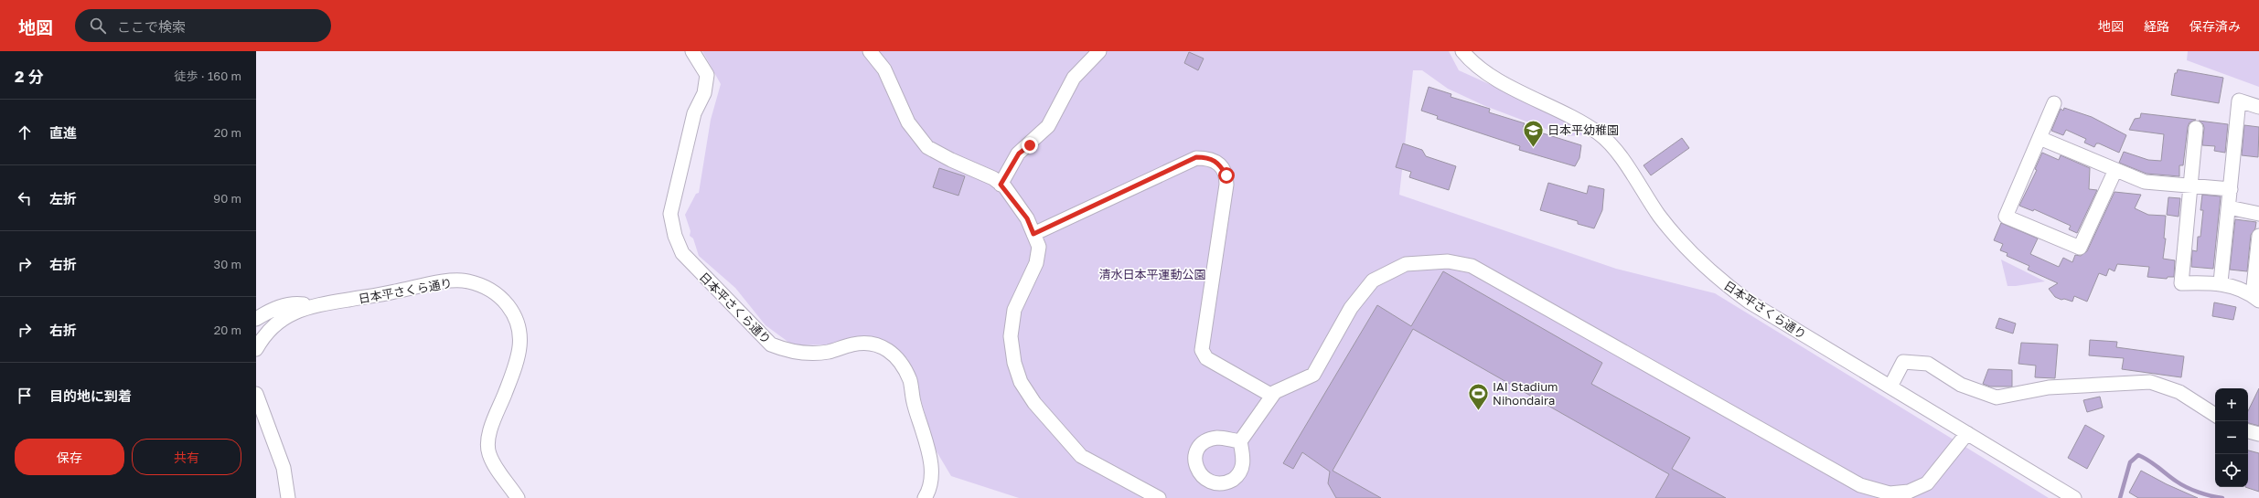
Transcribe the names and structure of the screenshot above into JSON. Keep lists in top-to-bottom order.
{
  "streets": {
    "street": ["日本平さくら通り"]
  },
  "parks": ["清水日本平運動公園"],
  "places": {
    "school or university": ["日本平幼稚園"],
    "sports": ["IAI Stadium Nihondaira"]
  },
  "page": {
    "header": "地図",
    "search": "ここで検索",
    "nav": ["地図", "経路", "保存済み"],
    "heading": ["2 分", "徒歩 · 160 m"],
    "list": [
      ["直進", "20 m"],
      ["左折", "90 m"],
      ["右折", "30 m"],
      ["右折", "20 m"],
      "目的地に到着"
    ],
    "map_buttons": ["+", "−"],
    "buttons": ["保存", "共有"]
  }
}
